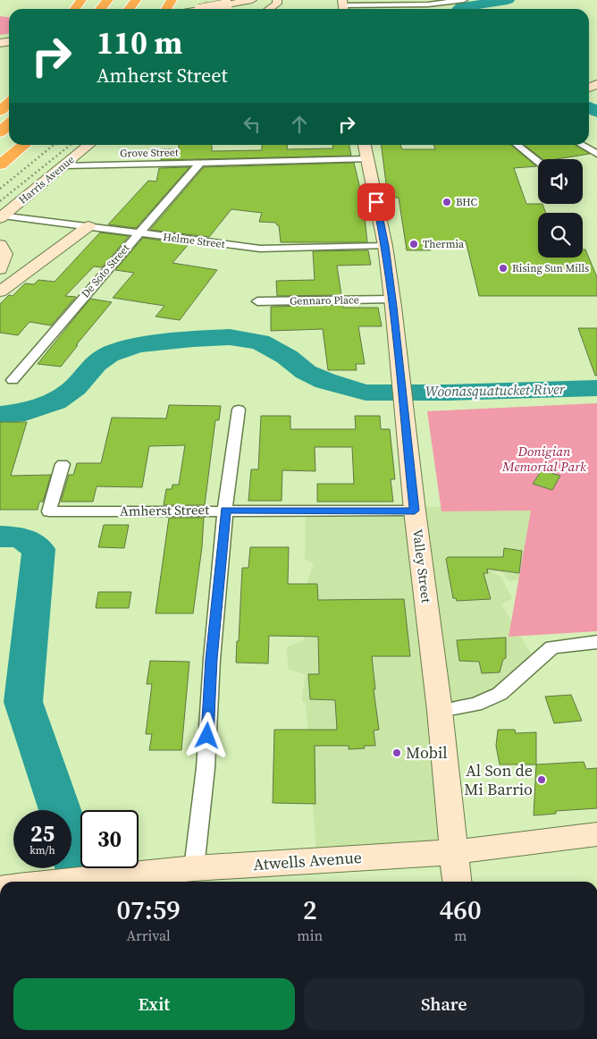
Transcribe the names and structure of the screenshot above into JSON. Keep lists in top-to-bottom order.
{
  "streets": {
    "main road": ["Harris Avenue", "Valley Street", "Atwells Avenue"],
    "street": [
      "Grove Street",
      "Helme Street",
      "De Soto Street",
      "Gennaro Place",
      "Amherst Street"
    ]
  },
  "crossings": [
    ["Grove Street", "Harris Avenue"],
    ["Grove Street", "De Soto Street"],
    ["Grove Street", "Valley Street"],
    ["Harris Avenue", "Helme Street"],
    ["Helme Street", "De Soto Street"],
    ["Helme Street", "Valley Street"],
    ["Gennaro Place", "Valley Street"],
    ["Amherst Street", "Valley Street"],
    ["Valley Street", "Atwells Avenue"]
  ],
  "water": ["Woonasquatucket River"],
  "parks": ["Donigian Memorial Park"],
  "places": [
    "BHC",
    "Thermia",
    "Rising Sun Mills",
    "Mobil",
    "Al Son de Mi Barrio"
  ],
  "page": {
    "turn": ["110 m", "Amherst Street"],
    "speed": "25 km/h",
    "limit": "30",
    "eta": [
      "07:59",
      "Arrival",
      "2",
      "min",
      "460",
      "m"
    ],
    "buttons": ["Exit", "Share"]
  }
}
